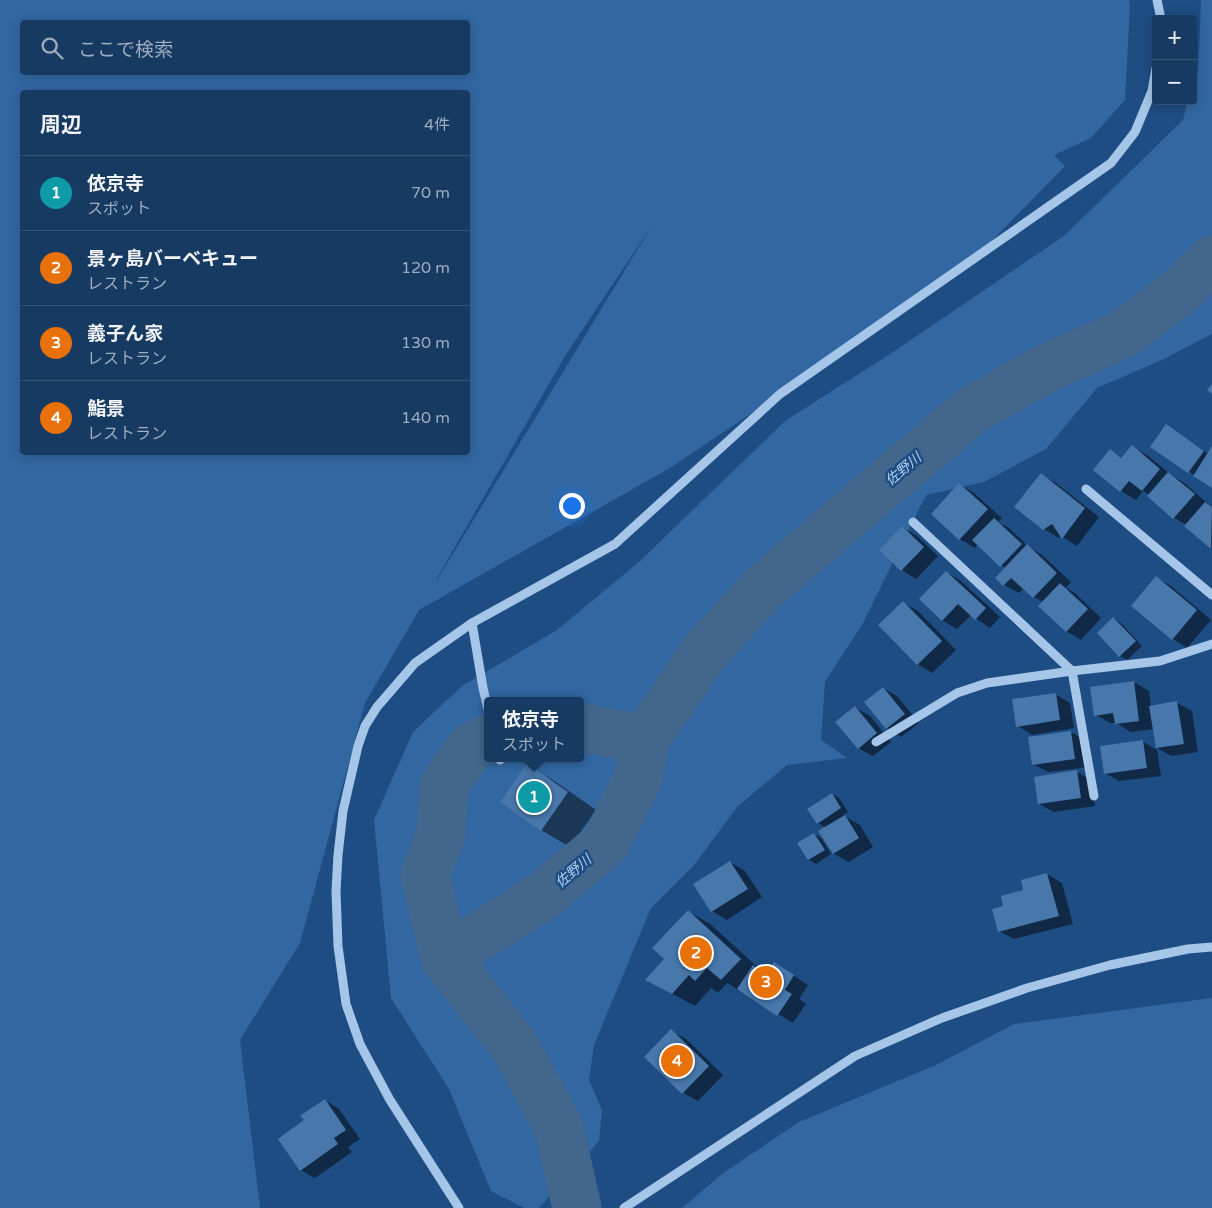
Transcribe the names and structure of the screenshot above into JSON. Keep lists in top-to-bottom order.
{
  "water": ["佐野川"],
  "page": {
    "map_buttons": ["+", "−"],
    "search": "ここで検索",
    "heading": ["周辺", "4件"],
    "list": [
      {
        "mark": "1",
        "name": "依京寺",
        "note": "スポット",
        "value": "70 m"
      },
      {
        "mark": "2",
        "name": "景ヶ島バーベキュー",
        "note": "レストラン",
        "value": "120 m"
      },
      {
        "mark": "3",
        "name": "義子ん家",
        "note": "レストラン",
        "value": "130 m"
      },
      {
        "mark": "4",
        "name": "鮨景",
        "note": "レストラン",
        "value": "140 m"
      }
    ],
    "popup": ["依京寺", "スポット"],
    "pins": [
      "1",
      "2",
      "3",
      "4"
    ]
  }
}
